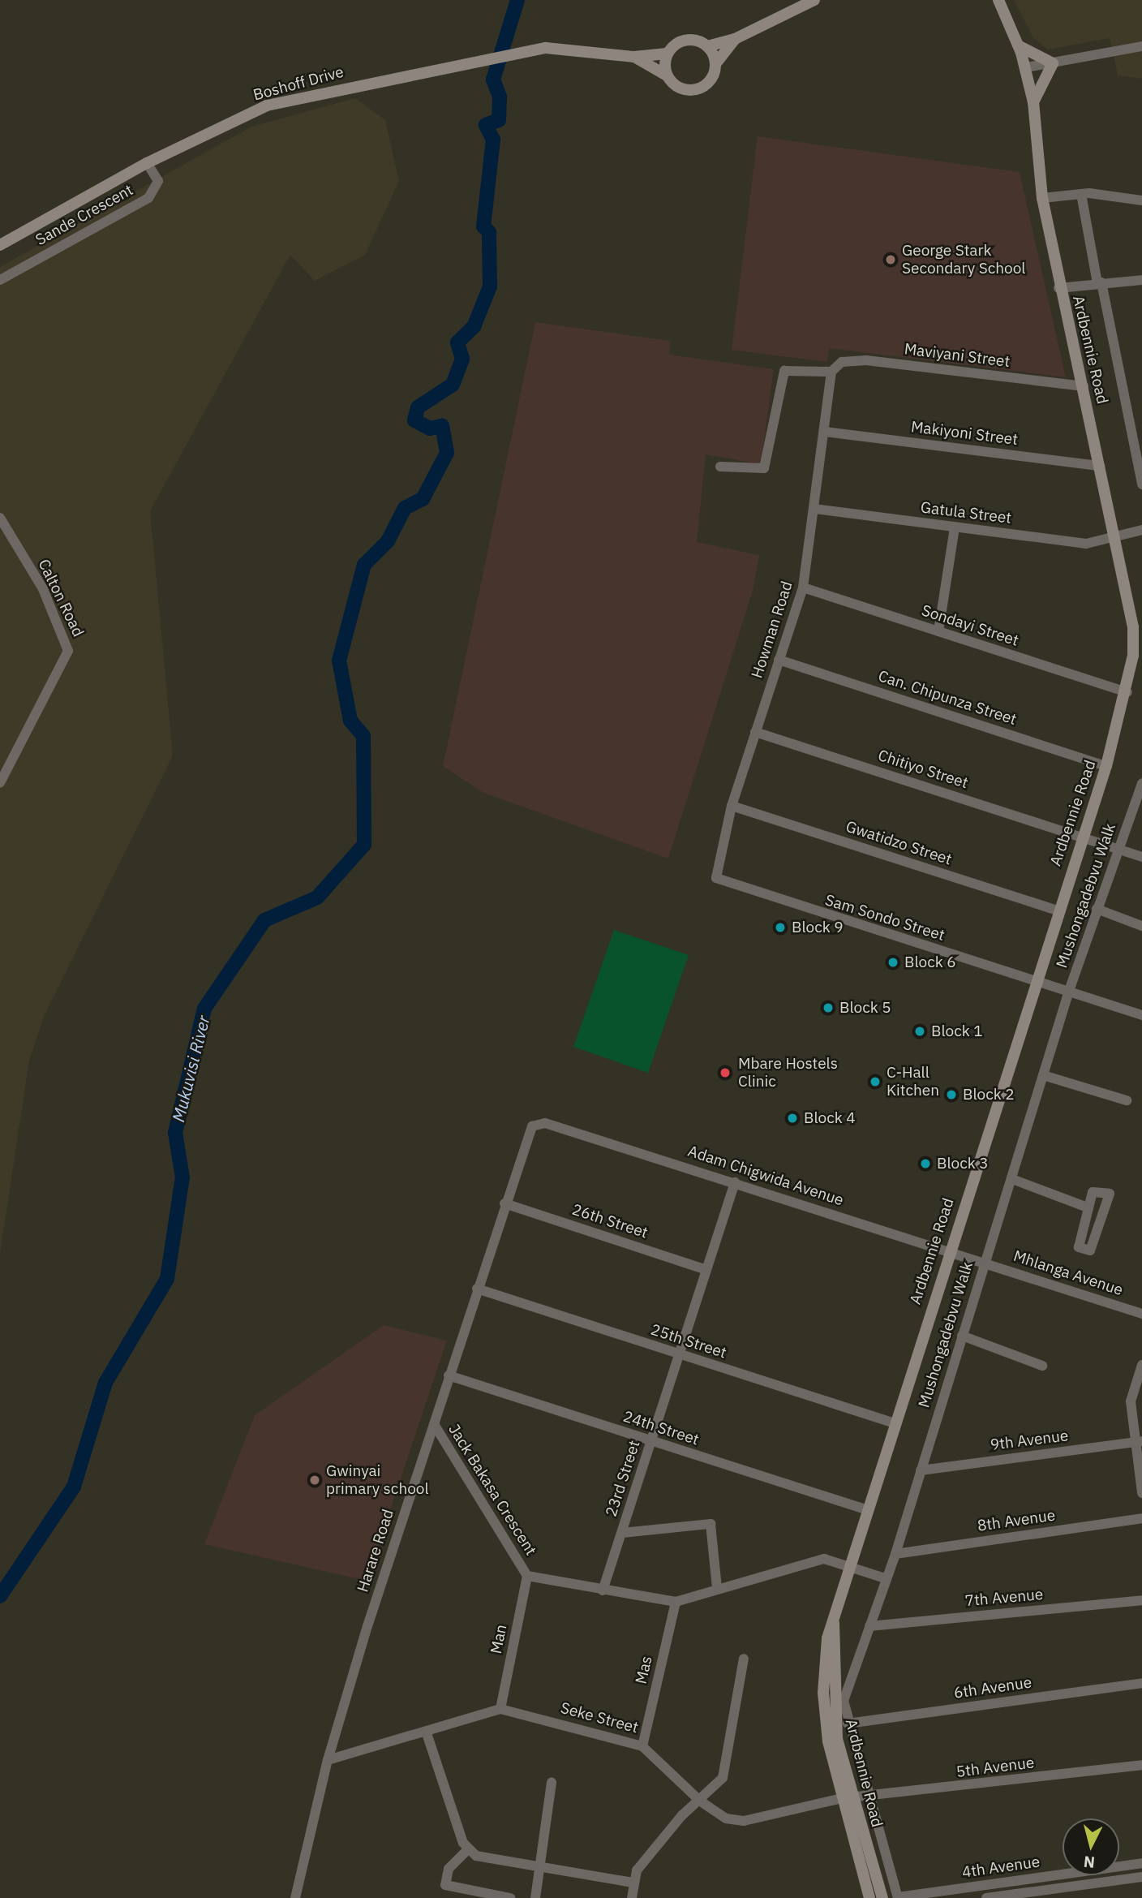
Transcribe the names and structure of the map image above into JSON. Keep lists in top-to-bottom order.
{
  "streets": {
    "main road": ["Boshoff Drive", "Ardbennie Road"],
    "street": [
      "Sande Crescent",
      "Maviyani Street",
      "Makiyoni Street",
      "Gatula Street",
      "Calton Road",
      "Sondayi Street",
      "Howman Road",
      "Can. Chipunza Street",
      "Chitiyo Street",
      "Gwatidzo Street",
      "Mushongadebvu Walk",
      "Sam Sondo Street",
      "Adam Chigwida Avenue",
      "26th Street",
      "Mhlanga Avenue",
      "25th Street",
      "24th Street",
      "9th Avenue",
      "23rd Street",
      "Jack Bakasa Crescent",
      "8th Avenue",
      "Harare Road",
      "7th Avenue",
      "Man",
      "Mas",
      "6th Avenue",
      "Seke Street",
      "5th Avenue",
      "4th Avenue"
    ]
  },
  "crossings": [
    ["Boshoff Drive", "Sande Crescent"],
    ["Ardbennie Road", "Maviyani Street"],
    ["Ardbennie Road", "Makiyoni Street"],
    ["Ardbennie Road", "Gatula Street"],
    ["Ardbennie Road", "Sondayi Street"],
    ["Ardbennie Road", "Can. Chipunza Street"],
    ["Ardbennie Road", "Chitiyo Street"],
    ["Ardbennie Road", "Gwatidzo Street"],
    ["Ardbennie Road", "Sam Sondo Street"],
    ["Ardbennie Road", "Adam Chigwida Avenue"],
    ["Ardbennie Road", "25th Street"],
    ["Ardbennie Road", "24th Street"],
    ["Ardbennie Road", "Jack Bakasa Crescent"],
    ["Ardbennie Road", "Seke Street"],
    ["Ardbennie Road", "5th Avenue"],
    ["Maviyani Street", "Howman Road"],
    ["Makiyoni Street", "Howman Road"],
    ["Gatula Street", "Howman Road"],
    ["Sondayi Street", "Howman Road"],
    ["Howman Road", "Can. Chipunza Street"],
    ["Howman Road", "Chitiyo Street"],
    ["Howman Road", "Gwatidzo Street"],
    ["Howman Road", "Sam Sondo Street"],
    ["Chitiyo Street", "Mushongadebvu Walk"],
    ["Mushongadebvu Walk", "Sam Sondo Street"],
    ["Mushongadebvu Walk", "Adam Chigwida Avenue"],
    ["Mushongadebvu Walk", "Mhlanga Avenue"],
    ["Mushongadebvu Walk", "9th Avenue"],
    ["Mushongadebvu Walk", "Jack Bakasa Crescent"],
    ["Mushongadebvu Walk", "8th Avenue"],
    ["Mushongadebvu Walk", "7th Avenue"],
    ["Mushongadebvu Walk", "6th Avenue"],
    ["Mushongadebvu Walk", "5th Avenue"],
    ["Mushongadebvu Walk", "4th Avenue"],
    ["Adam Chigwida Avenue", "Mhlanga Avenue"],
    ["Adam Chigwida Avenue", "23rd Street"],
    ["Adam Chigwida Avenue", "Harare Road"],
    ["26th Street", "23rd Street"],
    ["26th Street", "Harare Road"],
    ["25th Street", "23rd Street"],
    ["25th Street", "Harare Road"],
    ["24th Street", "23rd Street"],
    ["24th Street", "Harare Road"],
    ["23rd Street", "Jack Bakasa Crescent"],
    ["Jack Bakasa Crescent", "Harare Road"],
    ["Jack Bakasa Crescent", "Man"],
    ["Jack Bakasa Crescent", "Mas"],
    ["Man", "Seke Street"],
    ["Mas", "Seke Street"],
    ["Seke Street", "5th Avenue"]
  ],
  "water": ["Mukuvisi River"],
  "places": [
    "George Stark Secondary School",
    "Block 9",
    "Block 6",
    "Block 5",
    "Block 1",
    "Mbare Hostels Clinic",
    "C-Hall Kitchen",
    "Block 2",
    "Block 4",
    "Block 3",
    "Gwinyai primary school"
  ],
  "north": "bottom"
}
